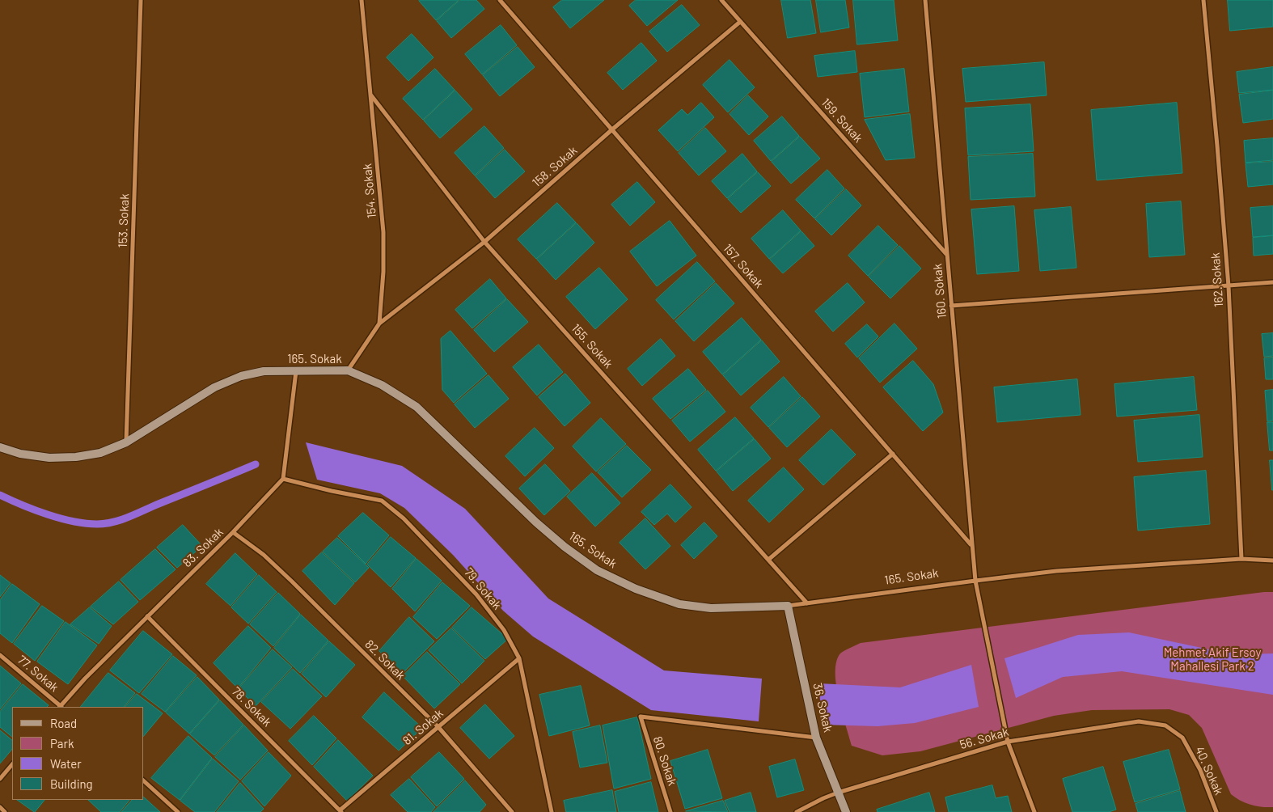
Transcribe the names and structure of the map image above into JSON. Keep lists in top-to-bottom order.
{
  "streets": {
    "main road": ["165. Sokak", "36. Sokak"],
    "street": [
      "159. Sokak",
      "158. Sokak",
      "154. Sokak",
      "153. Sokak",
      "157. Sokak",
      "162. Sokak",
      "160. Sokak",
      "155. Sokak",
      "83. Sokak",
      "79. Sokak",
      "82. Sokak",
      "77. Sokak",
      "78. Sokak",
      "81. Sokak",
      "56. Sokak",
      "80. Sokak",
      "40. Sokak"
    ]
  },
  "crossings": [
    ["159. Sokak", "158. Sokak"],
    ["159. Sokak", "160. Sokak"],
    ["158. Sokak", "154. Sokak"],
    ["158. Sokak", "157. Sokak"],
    ["158. Sokak", "155. Sokak"],
    ["154. Sokak", "155. Sokak"],
    ["154. Sokak", "165. Sokak"],
    ["153. Sokak", "165. Sokak"],
    ["157. Sokak", "160. Sokak"],
    ["162. Sokak", "165. Sokak"],
    ["160. Sokak", "165. Sokak"],
    ["160. Sokak", "56. Sokak"],
    ["155. Sokak", "165. Sokak"],
    ["165. Sokak", "36. Sokak"],
    ["83. Sokak", "79. Sokak"],
    ["83. Sokak", "82. Sokak"],
    ["83. Sokak", "78. Sokak"],
    ["79. Sokak", "81. Sokak"],
    ["82. Sokak", "81. Sokak"],
    ["78. Sokak", "81. Sokak"],
    ["36. Sokak", "56. Sokak"],
    ["36. Sokak", "80. Sokak"],
    ["56. Sokak", "40. Sokak"]
  ],
  "parks": ["Mehmet Akif Ersoy Mahallesi Park 2"],
  "legend": [
    "Road",
    "Park",
    "Water",
    "Building"
  ]
}
